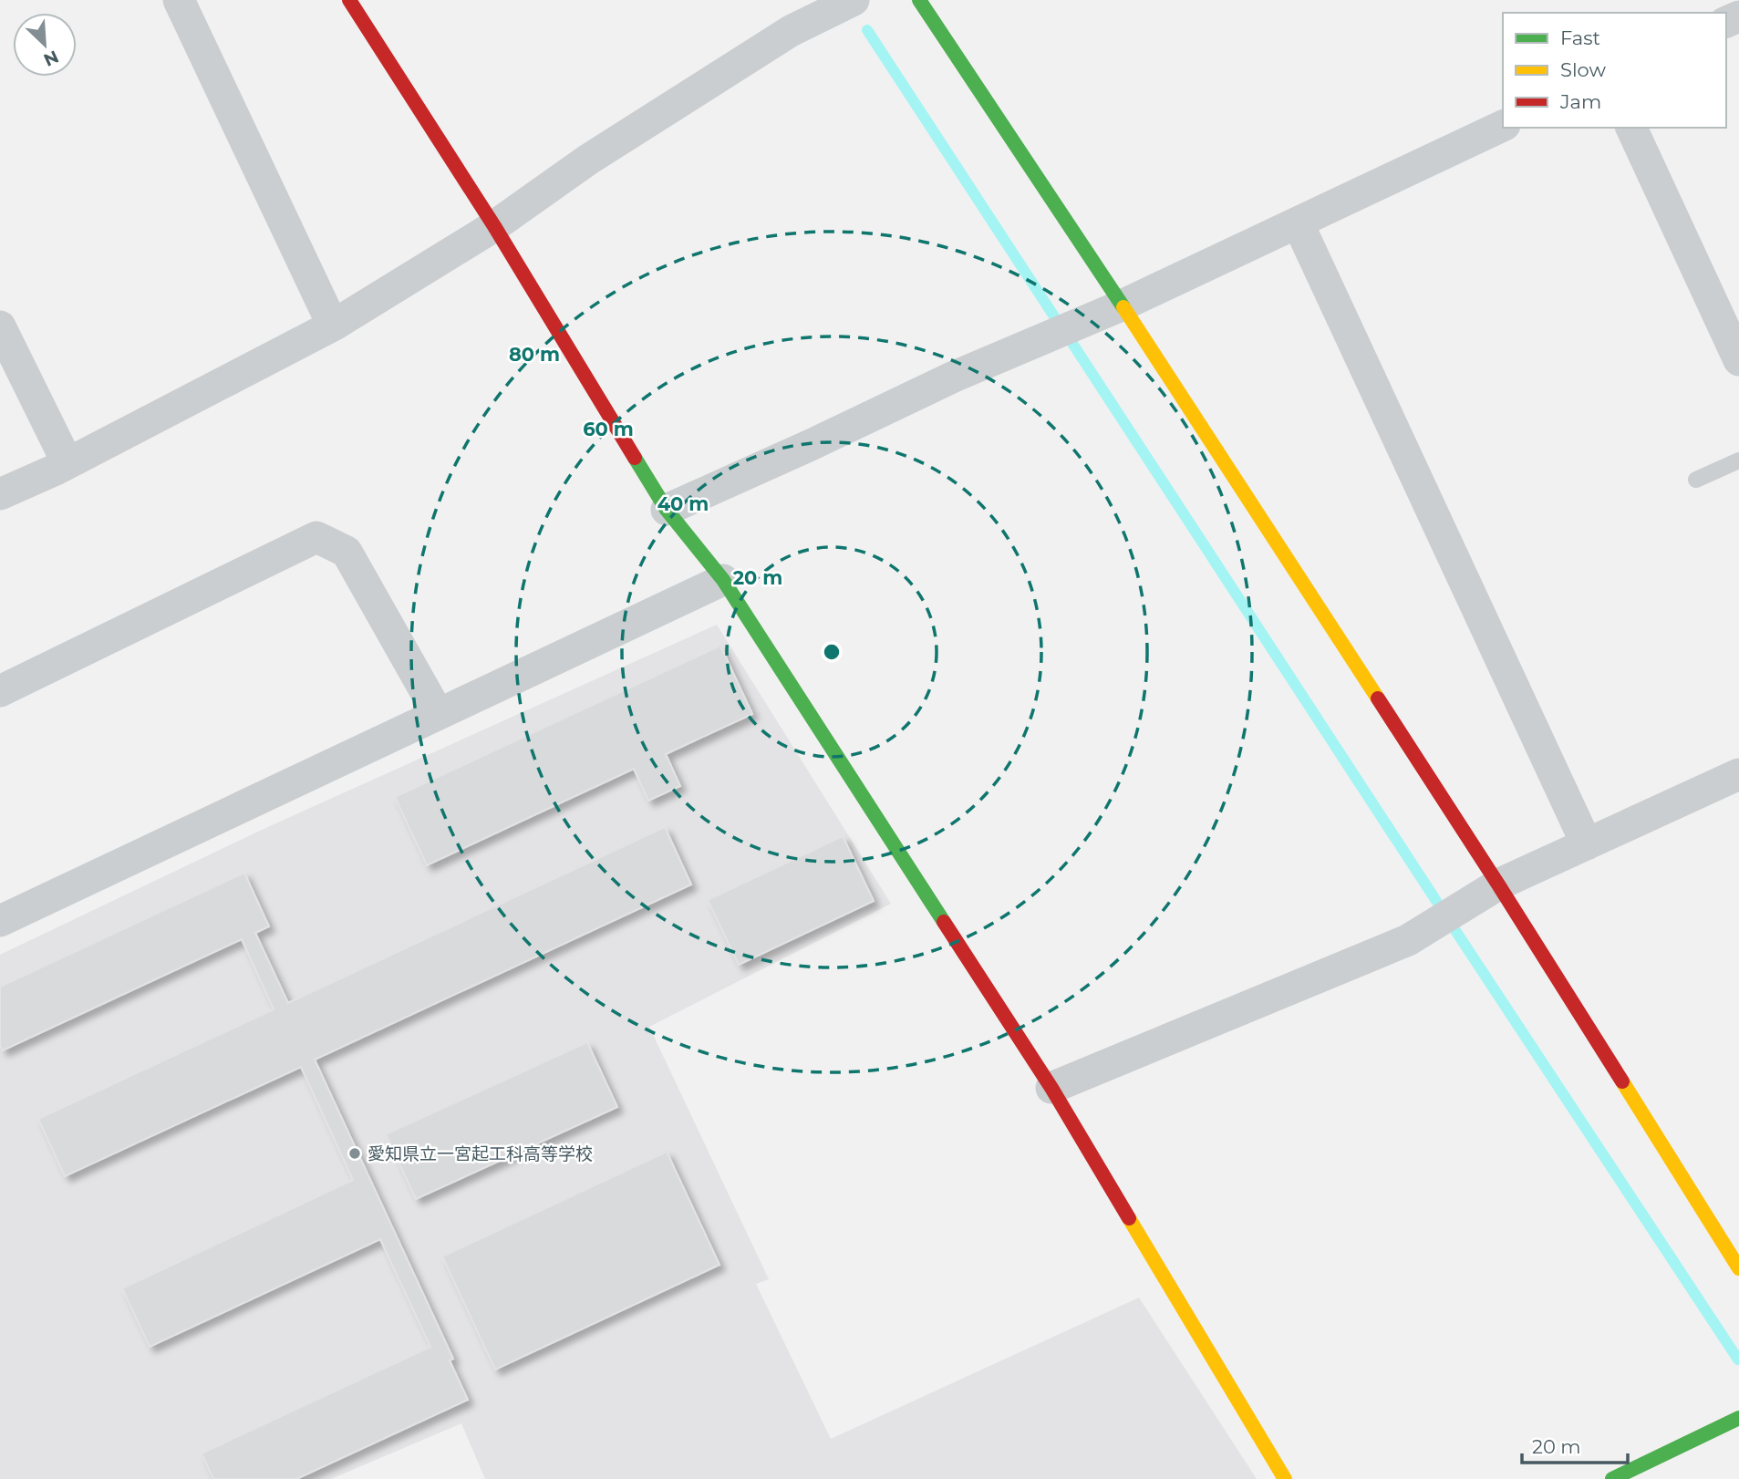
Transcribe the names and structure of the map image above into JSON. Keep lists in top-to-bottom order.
{
  "places": ["愛知県立一宮起工科高等学校"],
  "legend": ["Fast", "Slow", "Jam"],
  "scale_bar": "20 m",
  "north": "bottom right",
  "rings": [
    "80 m",
    "60 m",
    "40 m",
    "20 m"
  ]
}
